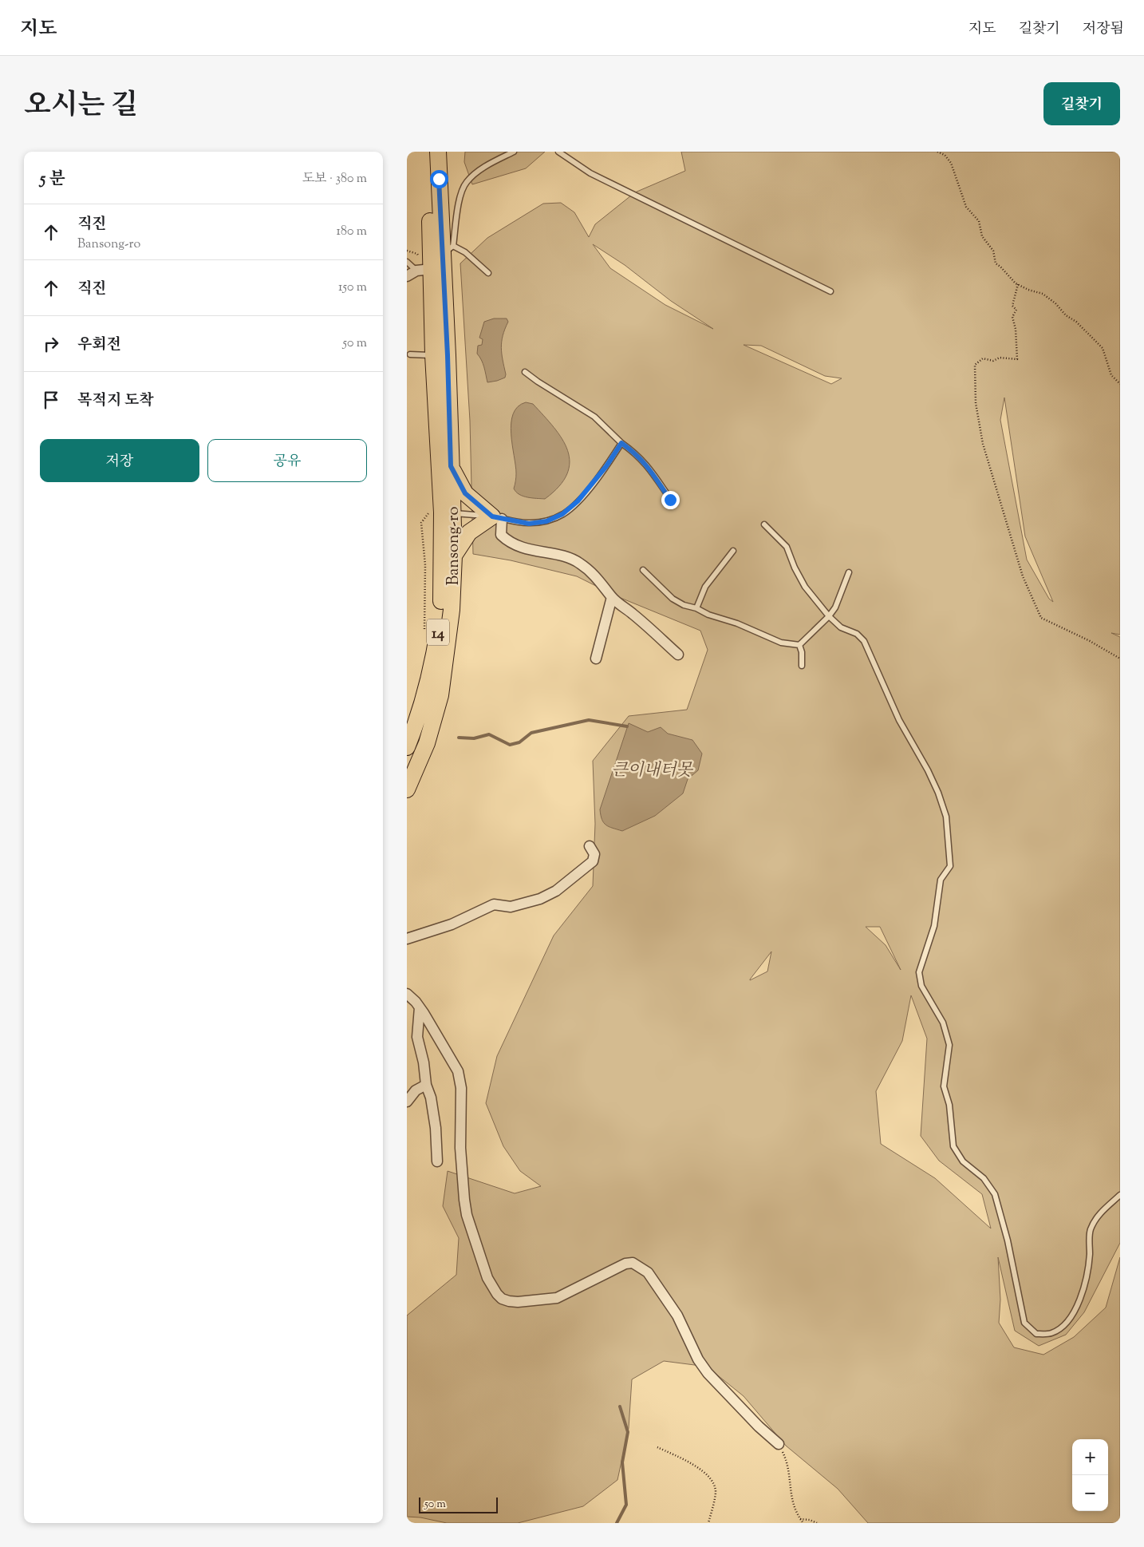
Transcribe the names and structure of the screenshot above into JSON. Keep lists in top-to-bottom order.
{
  "streets": {
    "main road": ["Bansong-ro", "14"]
  },
  "water": ["큰이내터못"],
  "scale_bar": "50 m",
  "page": {
    "header": "지도",
    "nav": ["지도", "길찾기", "저장됨"],
    "title": "오시는 길",
    "buttons": [
      "길찾기",
      ["저장", "공유"]
    ],
    "heading": ["5 분", "도보 · 380 m"],
    "list": [
      ["직진", "Bansong-ro", "180 m"],
      ["직진", "150 m"],
      ["우회전", "50 m"],
      "목적지 도착"
    ],
    "map_buttons": ["+", "−"],
    "scale": "50 m"
  }
}
